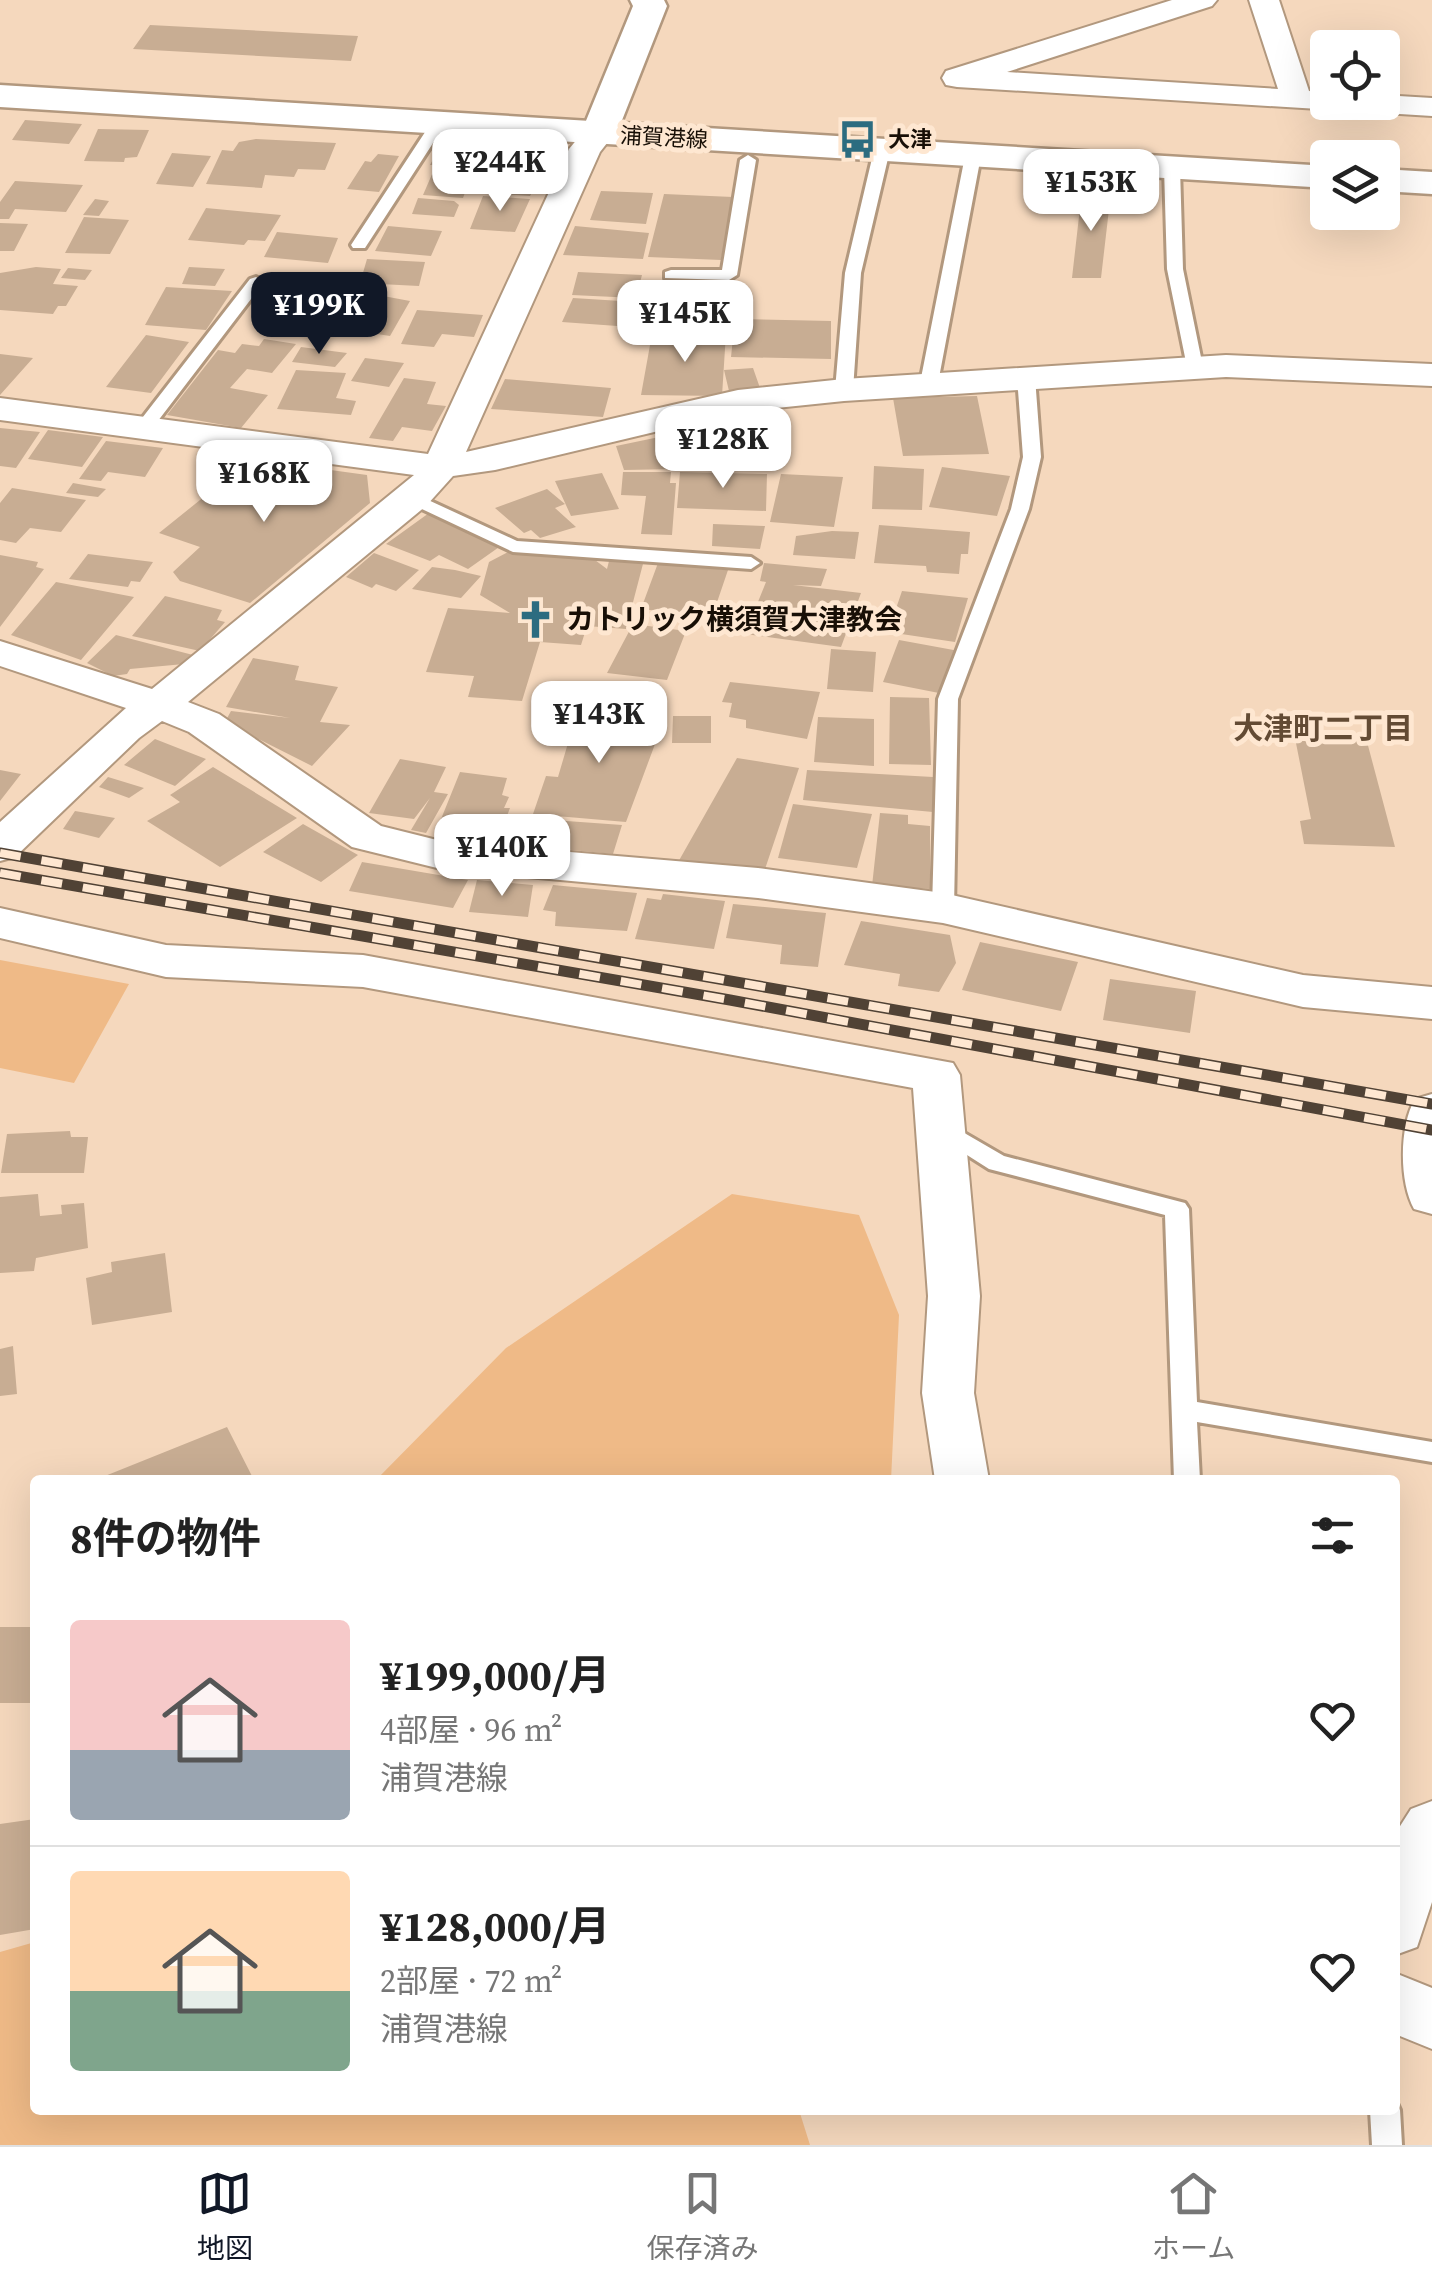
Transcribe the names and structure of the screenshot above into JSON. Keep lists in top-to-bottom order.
{
  "streets": {
    "main road": ["浦賀港線"]
  },
  "districts": ["大津町二丁目"],
  "places": {
    "bus stop": ["大津"],
    "church": ["カトリック横須賀大津教会"]
  },
  "page": {
    "price": [
      "¥244K",
      "¥153K",
      "¥199K",
      "¥145K",
      "¥128K",
      "¥168K",
      "¥143K",
      "¥140K"
    ],
    "heading": "8件の物件",
    "list": [
      {
        "name": "¥199,000/月",
        "note": "4部屋 · 96 m² · 浦賀港線"
      },
      {
        "name": "¥128,000/月",
        "note": "2部屋 · 72 m² · 浦賀港線"
      }
    ],
    "tabs": ["地図", "保存済み", "ホーム"]
  }
}
